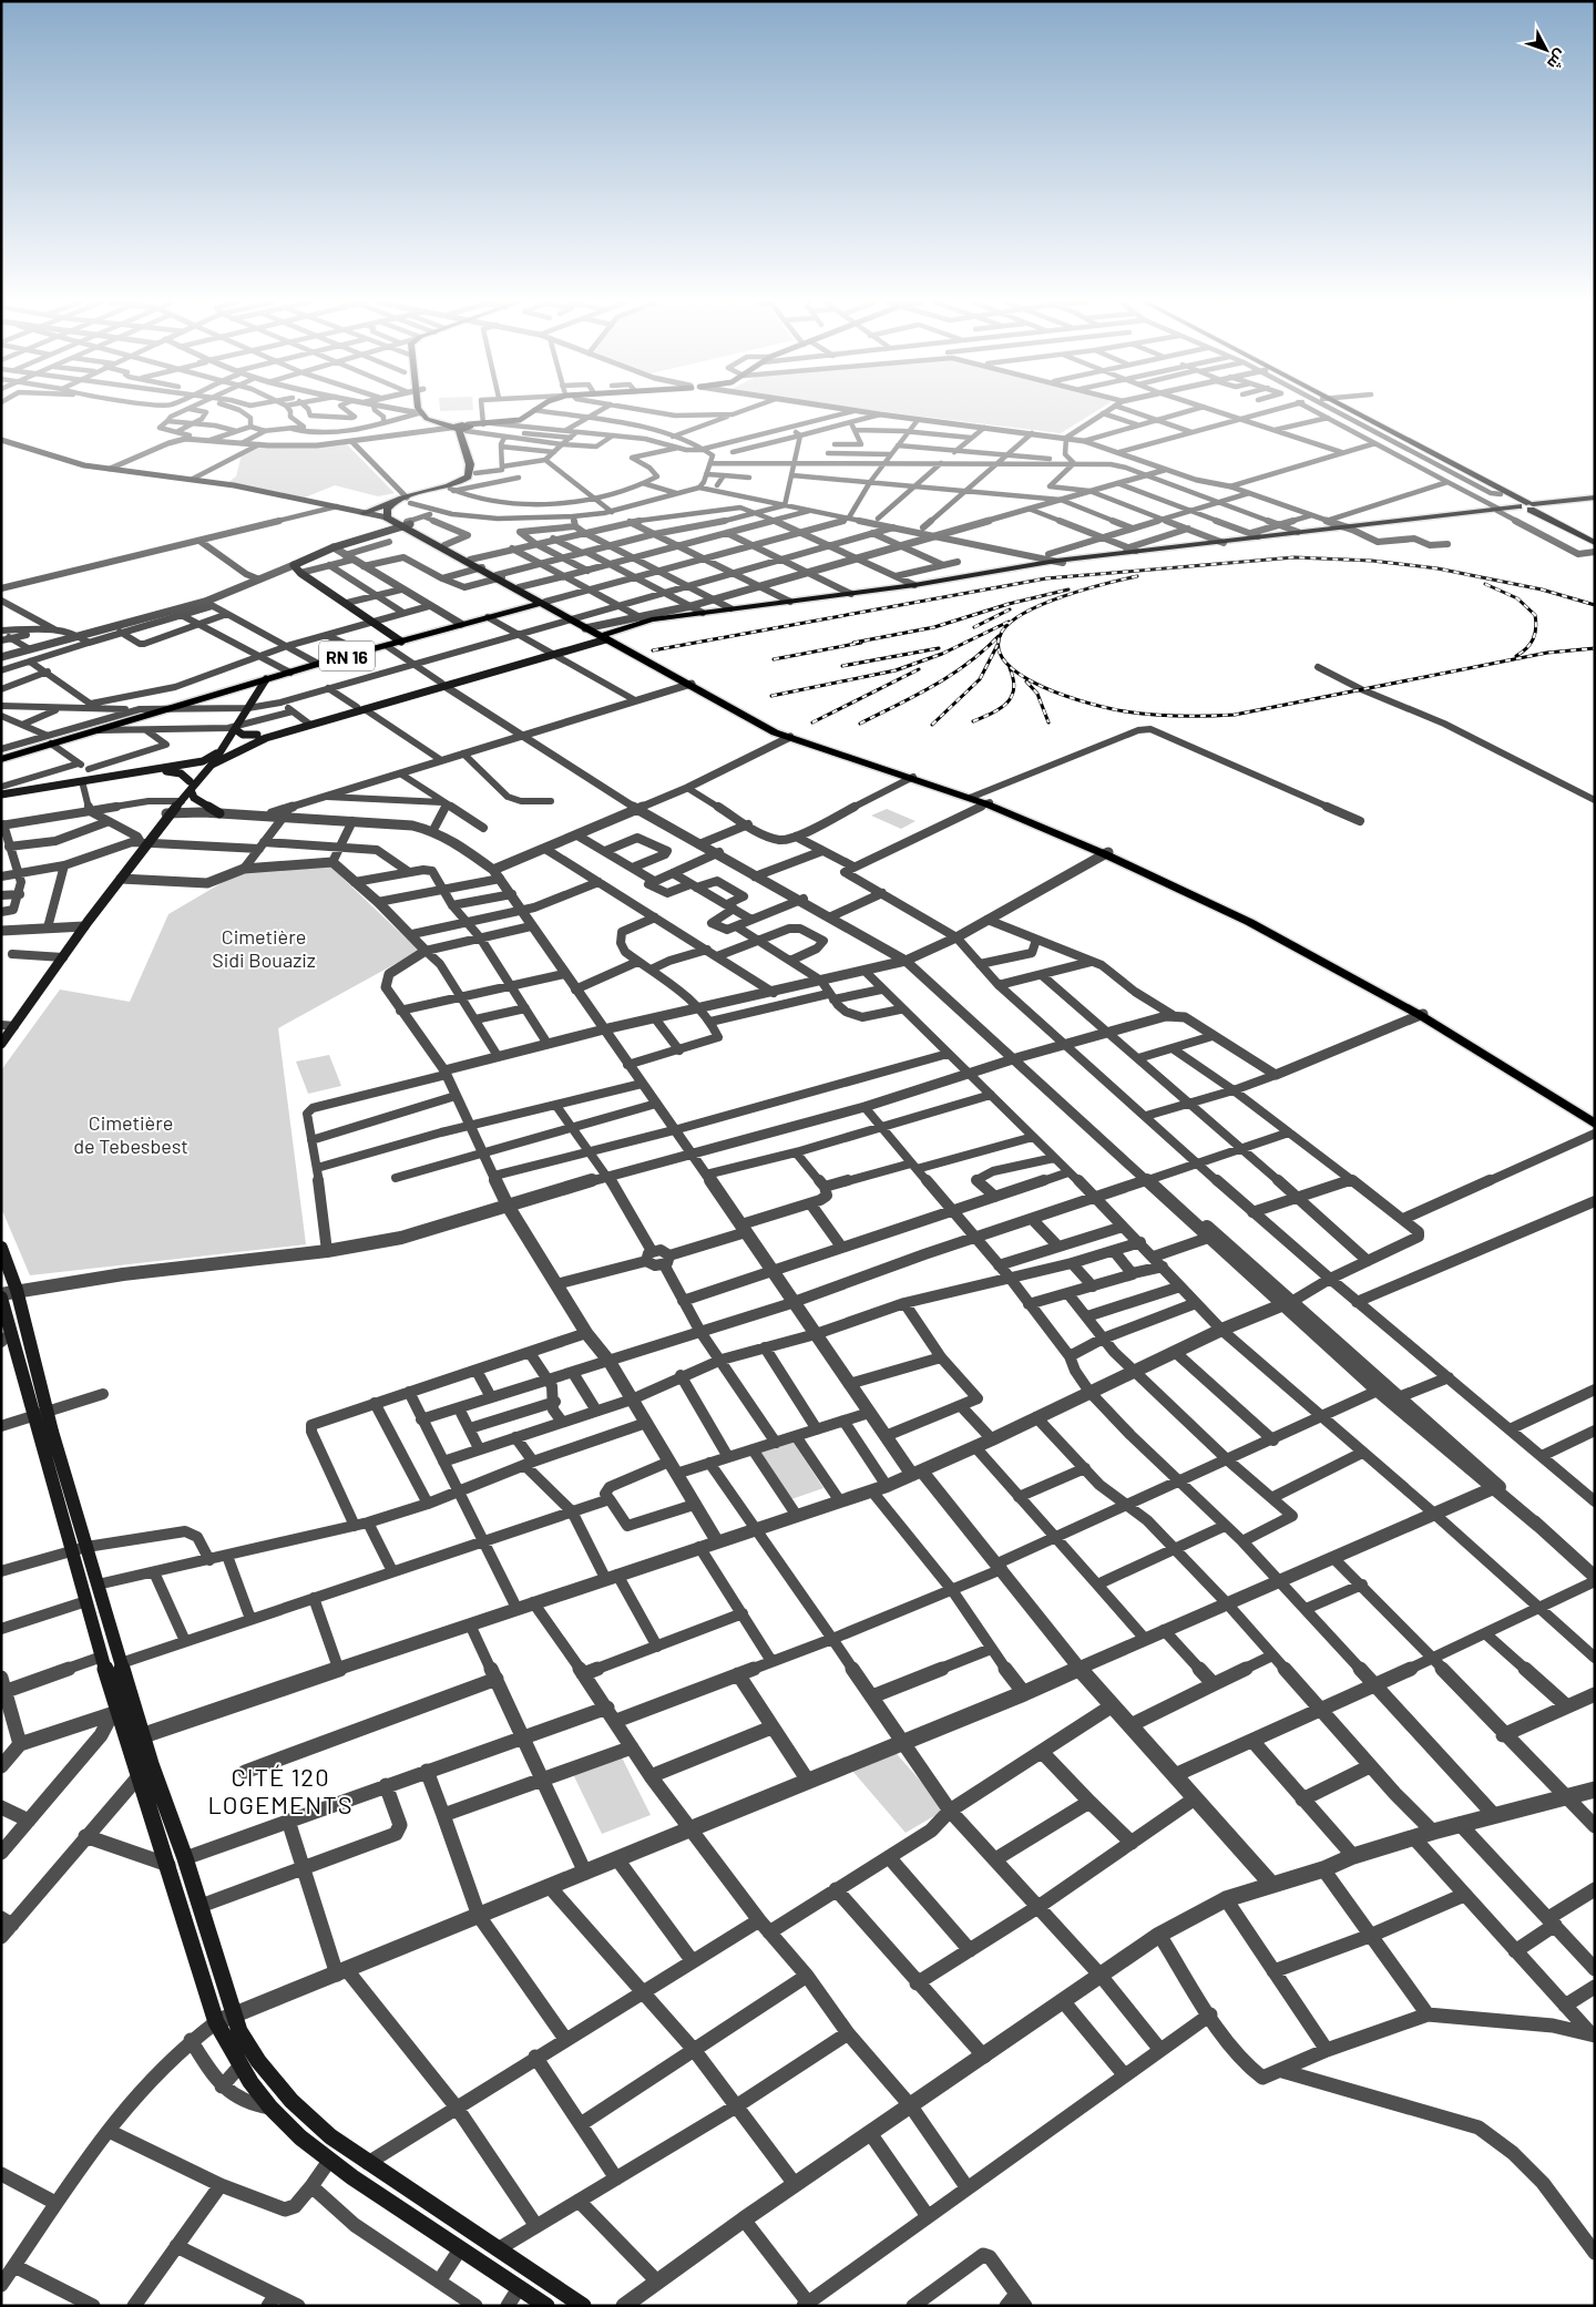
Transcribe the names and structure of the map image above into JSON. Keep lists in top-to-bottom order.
{
  "streets": {
    "main road": ["RN 16"]
  },
  "districts": ["CITÉ 120 LOGEMENTS"],
  "parks": ["Cimetière Sidi Bouaziz", "Cimetière de Tebesbest"],
  "north": "bottom right"
}
